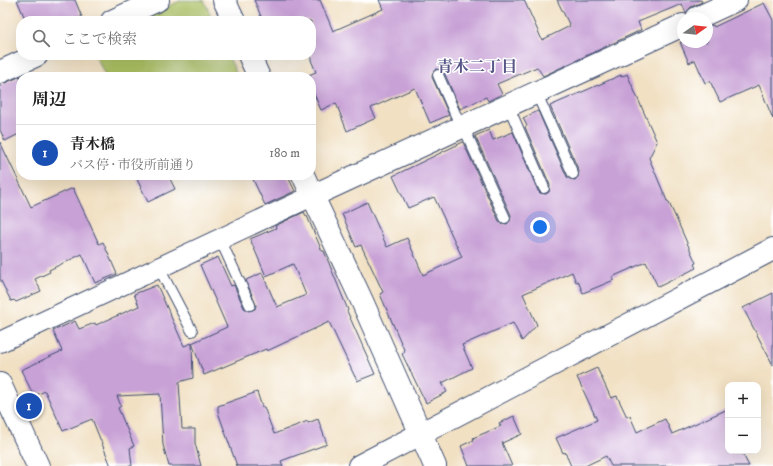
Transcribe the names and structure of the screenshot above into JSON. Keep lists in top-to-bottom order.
{
  "districts": ["青木二丁目"],
  "north": "right",
  "page": {
    "search": "ここで検索",
    "heading": "周辺",
    "list": [
      {
        "mark": "1",
        "name": "青木橋",
        "note": "バス停 · 市役所前通り",
        "value": "180 m"
      }
    ],
    "map_buttons": ["+", "−"],
    "pins": "1"
  }
}
